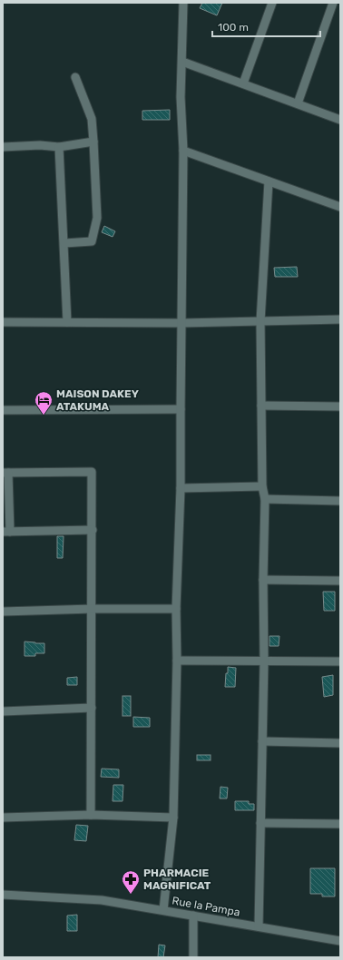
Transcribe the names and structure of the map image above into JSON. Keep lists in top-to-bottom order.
{
  "streets": {
    "street": ["Rue la Pampa"]
  },
  "places": {
    "hotel": ["MAISON DAKEY ATAKUMA"],
    "pharmacy": ["PHARMACIE MAGNIFICAT"]
  },
  "scale_bar": "100 m"
}
